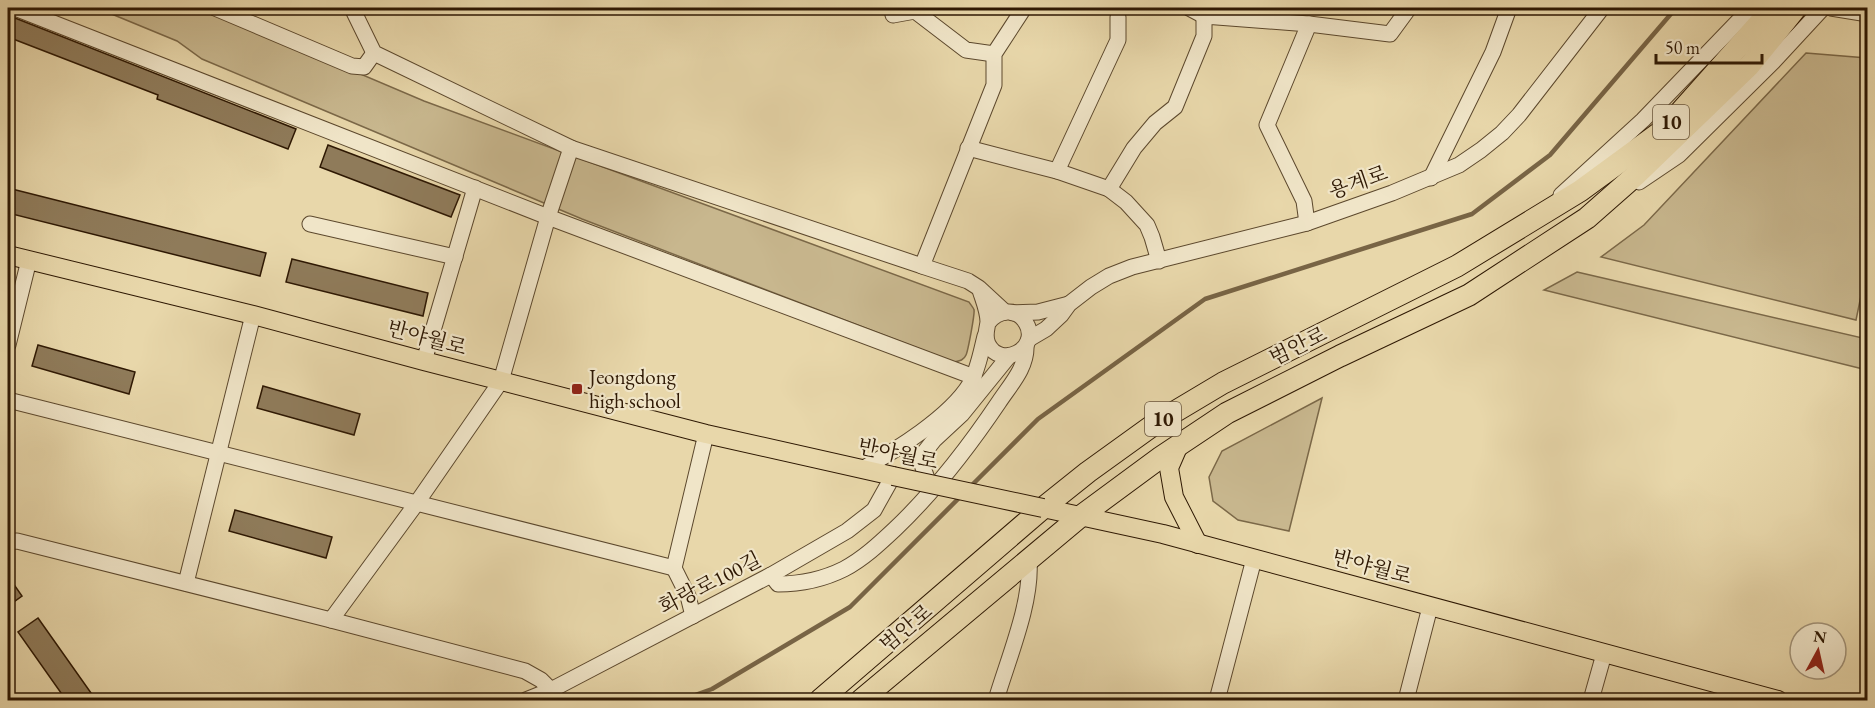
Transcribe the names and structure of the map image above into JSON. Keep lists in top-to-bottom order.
{
  "streets": {
    "highway": ["10", "범안로"],
    "main road": ["반야월로"],
    "street": ["용계로", "화랑로100길"]
  },
  "crossings": [
    ["반야월로", "범안로"],
    ["반야월로", "화랑로100길"]
  ],
  "places": {
    "transit": ["Jeongdong high school"]
  },
  "scale_bar": "50 m",
  "north": "top"
}
